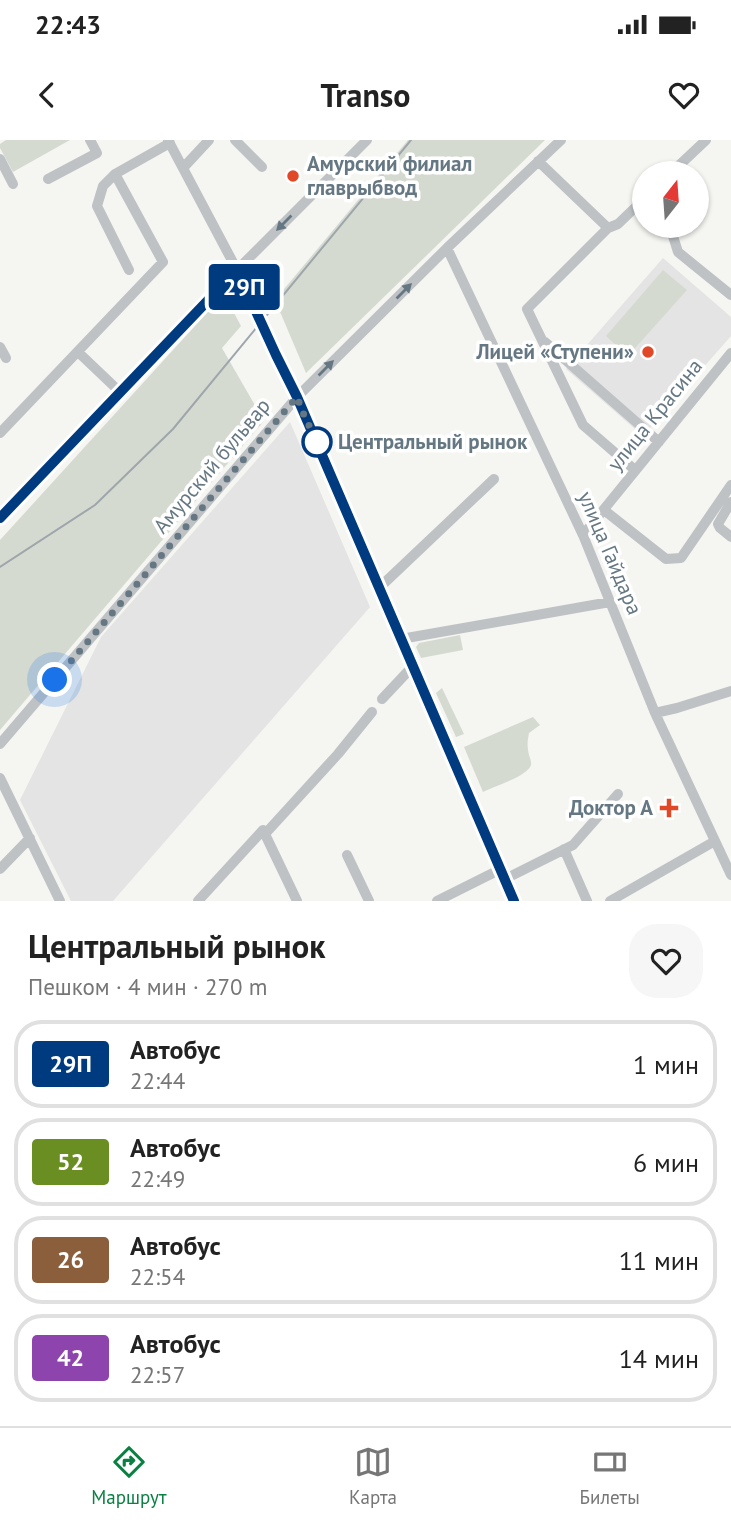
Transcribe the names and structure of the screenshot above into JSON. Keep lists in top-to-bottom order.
{
  "streets": {
    "street": ["улица Красина", "Амурский бульвар", "улица Гайдара"]
  },
  "crossings": [
    ["улица Красина", "улица Гайдара"],
    ["Амурский бульвар", "улица Гайдара"]
  ],
  "places": {
    "other": ["Амурский филиал главрыбвод", "Лицей «Ступени»", "Центральный рынок"],
    "health": ["Доктор А"]
  },
  "lines": ["bus line 29П"],
  "north": "top",
  "page": {
    "status": "22:43",
    "header": "Transo",
    "on_map": "29П",
    "heading": ["Центральный рынок", "Пешком · 4 мин · 270 m"],
    "list": [
      {
        "mark": "29П",
        "name": "Автобус",
        "note": "22:44",
        "value": "1 мин"
      },
      {
        "mark": "52",
        "name": "Автобус",
        "note": "22:49",
        "value": "6 мин"
      },
      {
        "mark": "26",
        "name": "Автобус",
        "note": "22:54",
        "value": "11 мин"
      },
      {
        "mark": "42",
        "name": "Автобус",
        "note": "22:57",
        "value": "14 мин"
      }
    ],
    "tabs": ["Маршрут", "Карта", "Билеты"]
  }
}
